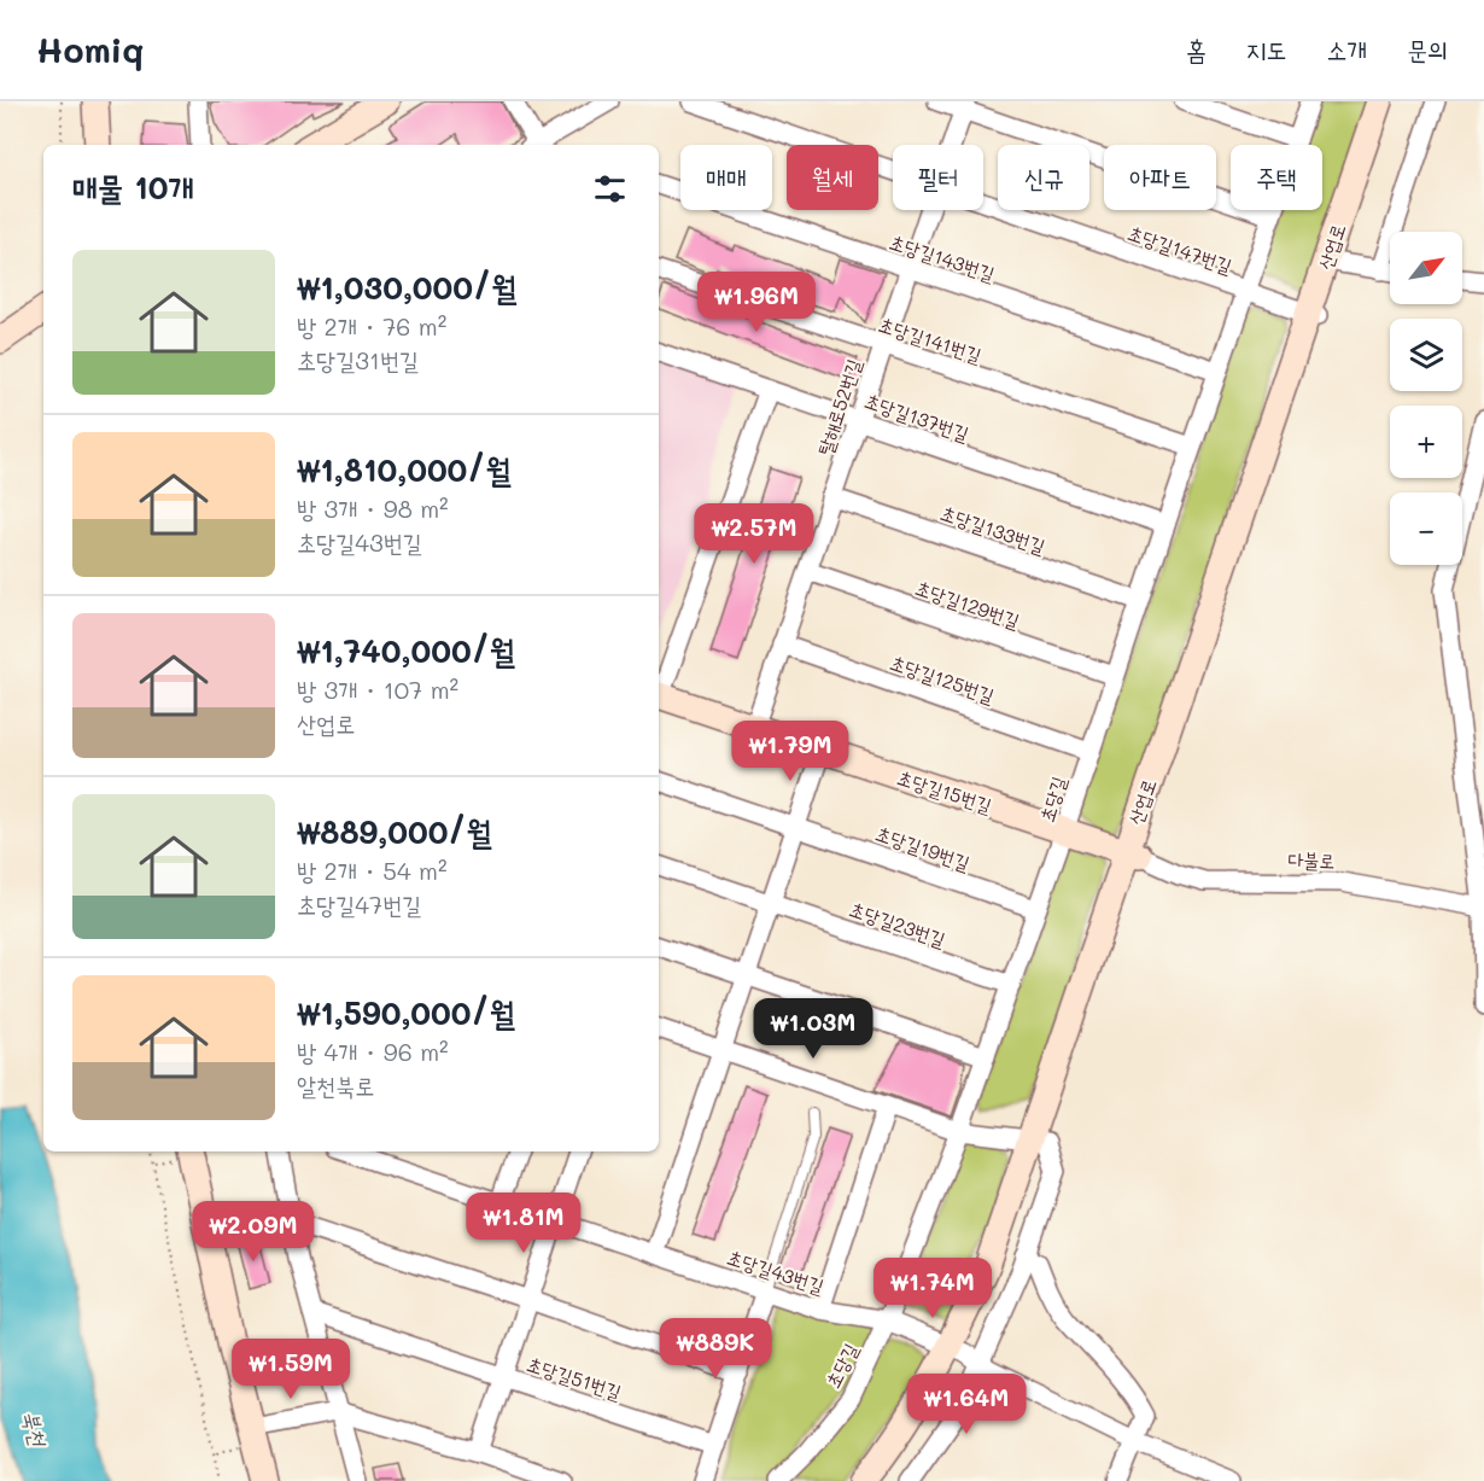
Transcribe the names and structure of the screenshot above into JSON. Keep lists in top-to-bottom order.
{
  "streets": {
    "street": [
      "산업로",
      "초당길147번길",
      "초당길143번길",
      "초당길141번길",
      "탈해로52번길",
      "초당길137번길",
      "초당길133번길",
      "초당길129번길",
      "초당길125번길",
      "초당길15번길",
      "초당길",
      "초당길19번길",
      "다불로",
      "초당길23번길",
      "초당길43번길",
      "초당길51번길"
    ]
  },
  "crossings": [
    ["산업로", "초당길147번길"],
    ["산업로", "초당길15번길"],
    ["산업로", "다불로"],
    ["산업로", "초당길43번길"],
    ["초당길147번길", "초당길"],
    ["초당길143번길", "탈해로52번길"],
    ["초당길143번길", "초당길"],
    ["초당길141번길", "탈해로52번길"],
    ["초당길141번길", "초당길"],
    ["탈해로52번길", "초당길137번길"],
    ["탈해로52번길", "초당길133번길"],
    ["탈해로52번길", "초당길129번길"],
    ["탈해로52번길", "초당길125번길"],
    ["탈해로52번길", "초당길15번길"],
    ["초당길137번길", "초당길15번길"],
    ["초당길137번길", "초당길"],
    ["초당길133번길", "초당길"],
    ["초당길129번길", "초당길"],
    ["초당길125번길", "초당길"],
    ["초당길15번길", "초당길"],
    ["초당길15번길", "다불로"],
    ["초당길", "초당길19번길"],
    ["초당길", "초당길23번길"],
    ["초당길", "초당길43번길"],
    ["초당길43번길", "초당길51번길"]
  ],
  "water": ["북천"],
  "north": "top right",
  "page": {
    "header": "Homiq",
    "nav": [
      "홈",
      "지도",
      "소개",
      "문의"
    ],
    "chip": [
      "매매",
      "월세",
      "필터",
      "신규",
      "아파트",
      "주택"
    ],
    "heading": "매물 10개",
    "map_buttons": ["+", "−"],
    "list": [
      {
        "name": "₩1,030,000/월",
        "note": "방 2개 · 76 m² · 초당길31번길"
      },
      {
        "name": "₩1,810,000/월",
        "note": "방 3개 · 98 m² · 초당길43번길"
      },
      {
        "name": "₩1,740,000/월",
        "note": "방 3개 · 107 m² · 산업로"
      },
      {
        "name": "₩889,000/월",
        "note": "방 2개 · 54 m² · 초당길47번길"
      },
      {
        "name": "₩1,590,000/월",
        "note": "방 4개 · 96 m² · 알천북로"
      }
    ],
    "price": [
      "₩1.96M",
      "₩2.57M",
      "₩1.79M",
      "₩1.03M",
      "₩1.81M",
      "₩2.09M",
      "₩1.74M",
      "₩889K",
      "₩1.59M",
      "₩1.64M"
    ]
  }
}
